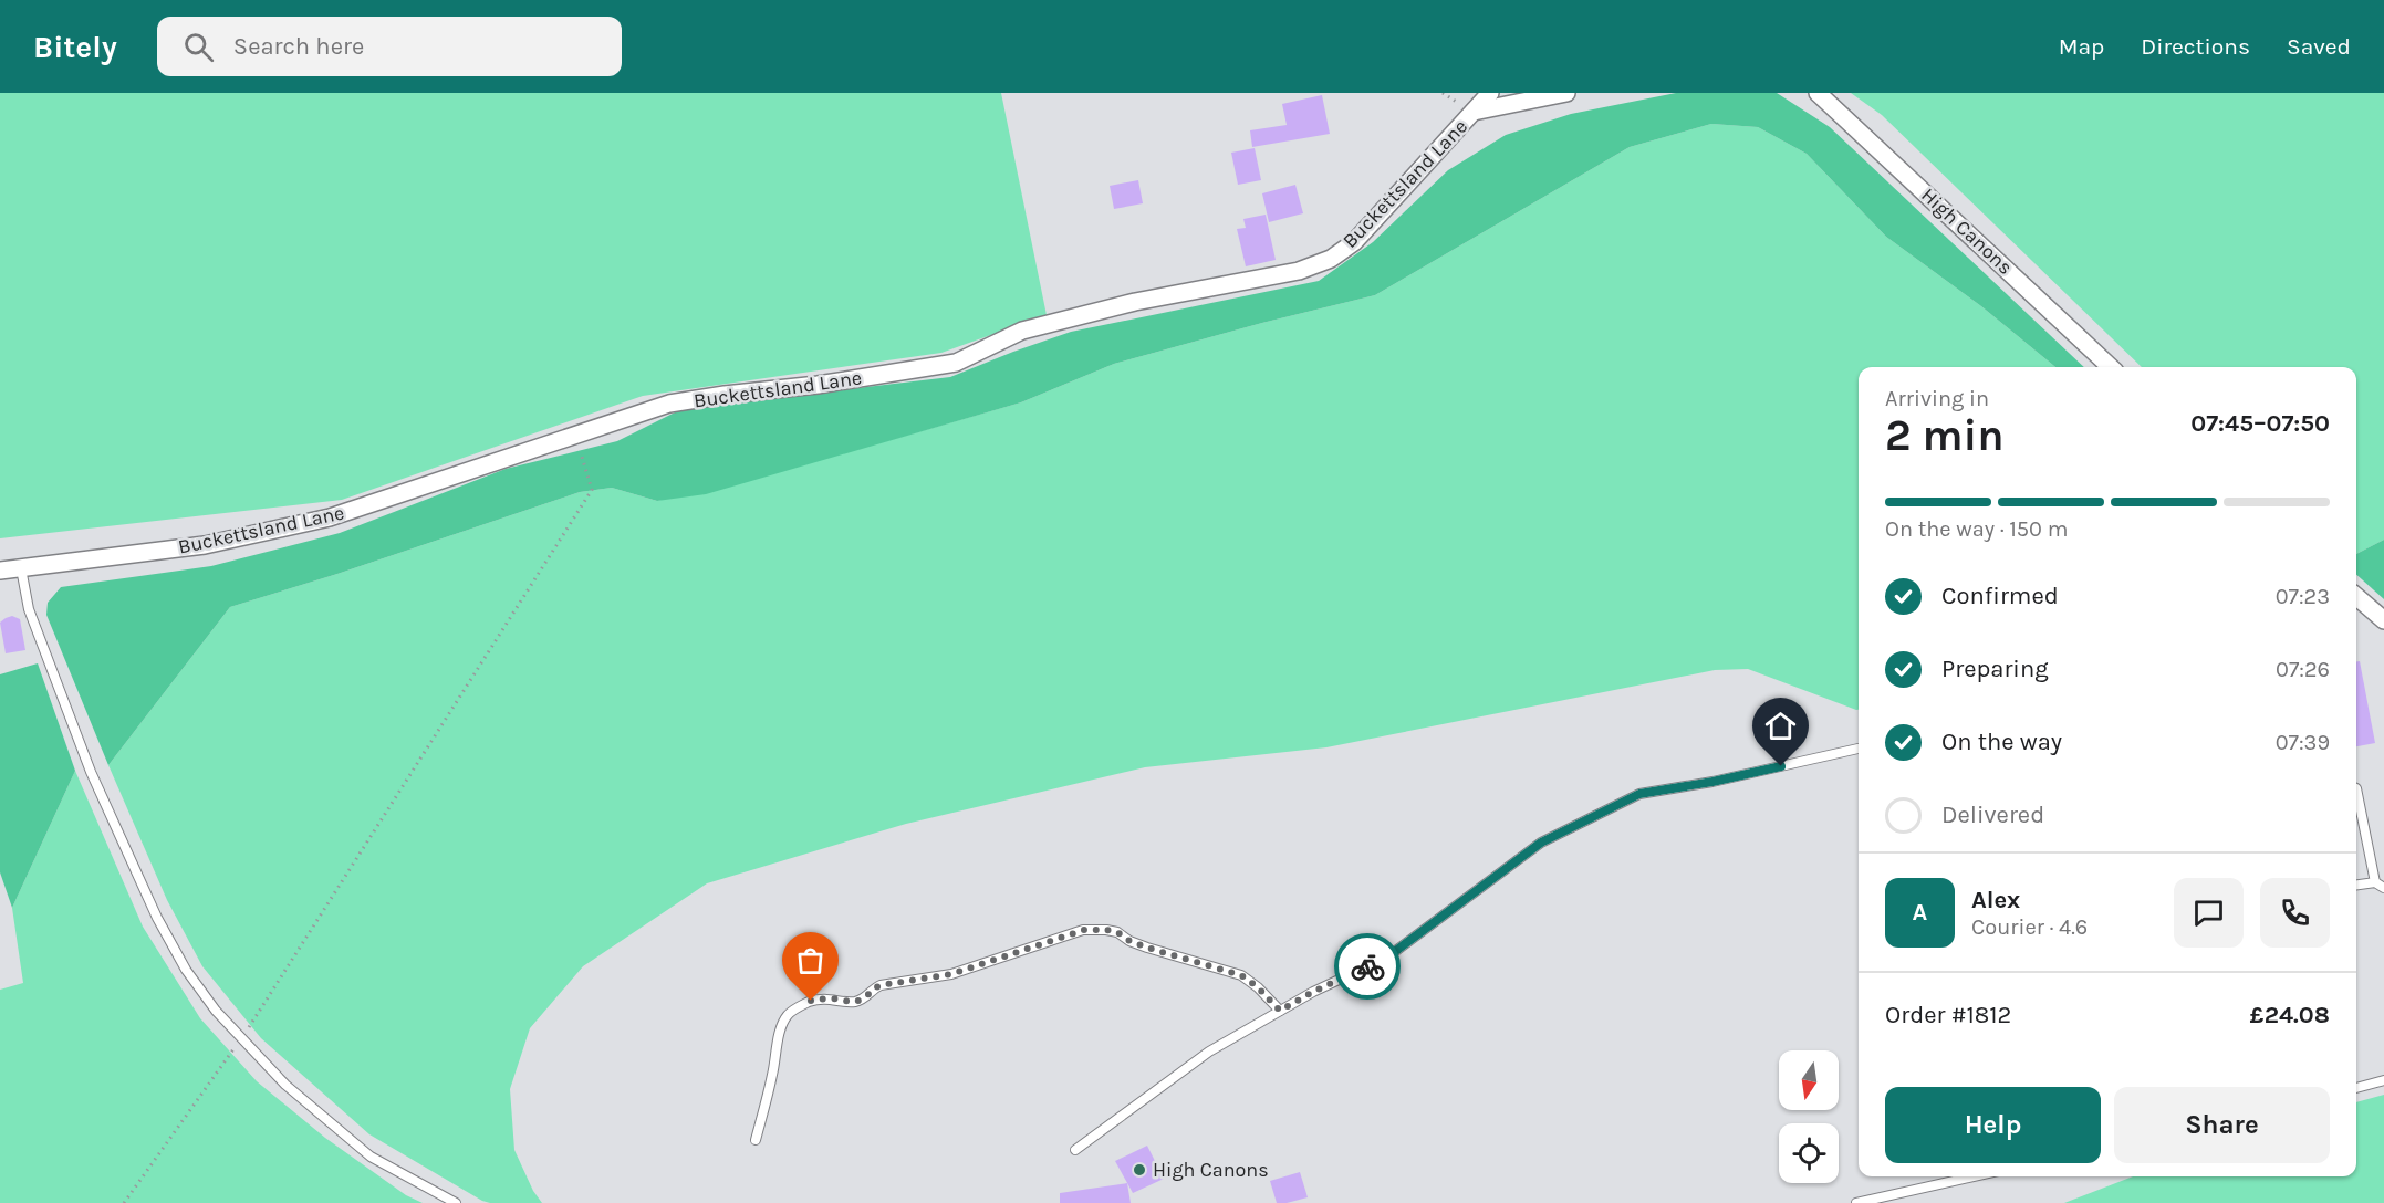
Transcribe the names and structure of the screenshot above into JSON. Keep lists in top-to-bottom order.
{
  "streets": {
    "street": ["Buckettsland Lane", "High Canons"]
  },
  "places": ["High Canons"],
  "north": "bottom",
  "page": {
    "header": "Bitely",
    "search": "Search here",
    "nav": ["Map", "Directions", "Saved"],
    "heading": ["2 min", "Arriving in", "07:45–07:50"],
    "panel": [
      "Alex",
      "Courier · 4.6",
      "Order #1812",
      "£24.08"
    ],
    "bar": "On the way · 150 m",
    "list": [
      ["Confirmed", "07:23"],
      ["Preparing", "07:26"],
      ["On the way", "07:39"],
      "Delivered"
    ],
    "round": "A",
    "buttons": ["Help", "Share"]
  }
}
